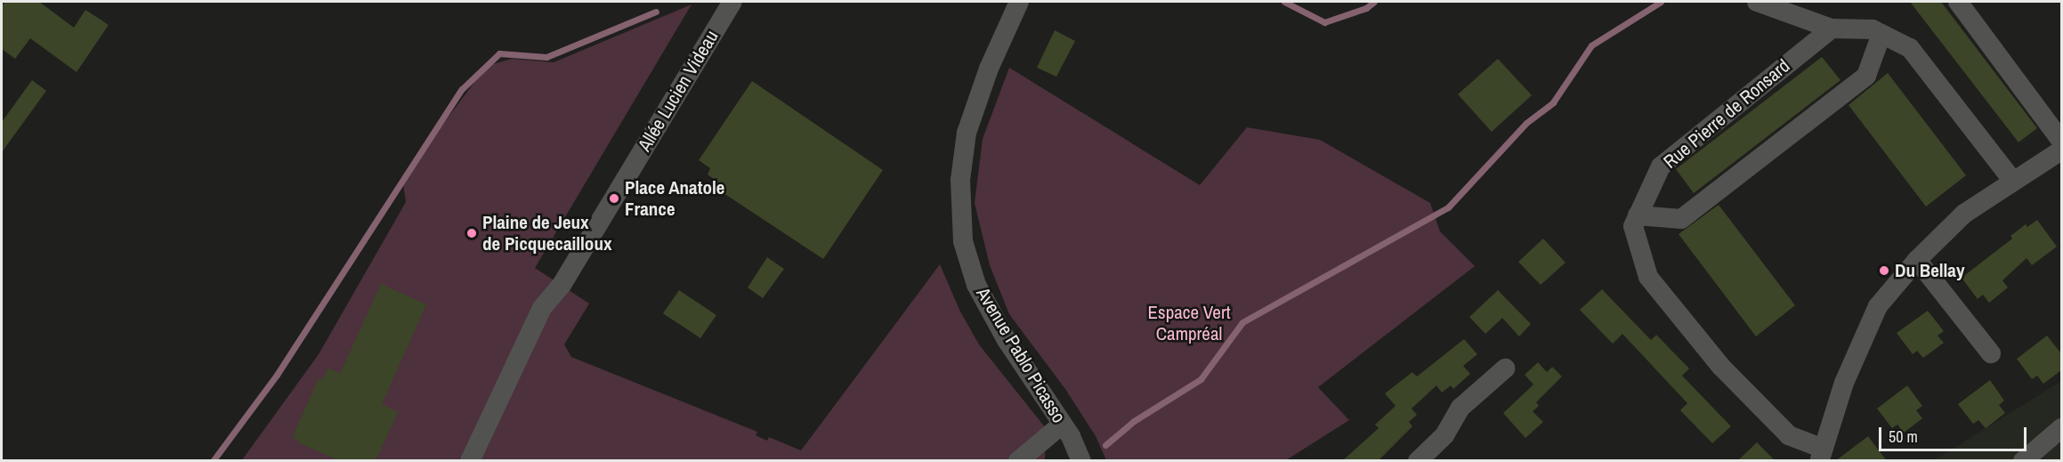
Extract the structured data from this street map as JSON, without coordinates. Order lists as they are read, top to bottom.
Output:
{
  "streets": {
    "street": ["Allée Lucien Videau", "Rue Pierre de Ronsard", "Avenue Pablo Picasso"]
  },
  "parks": ["Espace Vert Campréal"],
  "places": ["Place Anatole France", "Plaine de Jeux de Picquecailloux", "Du Bellay"],
  "scale_bar": "50 m"
}
